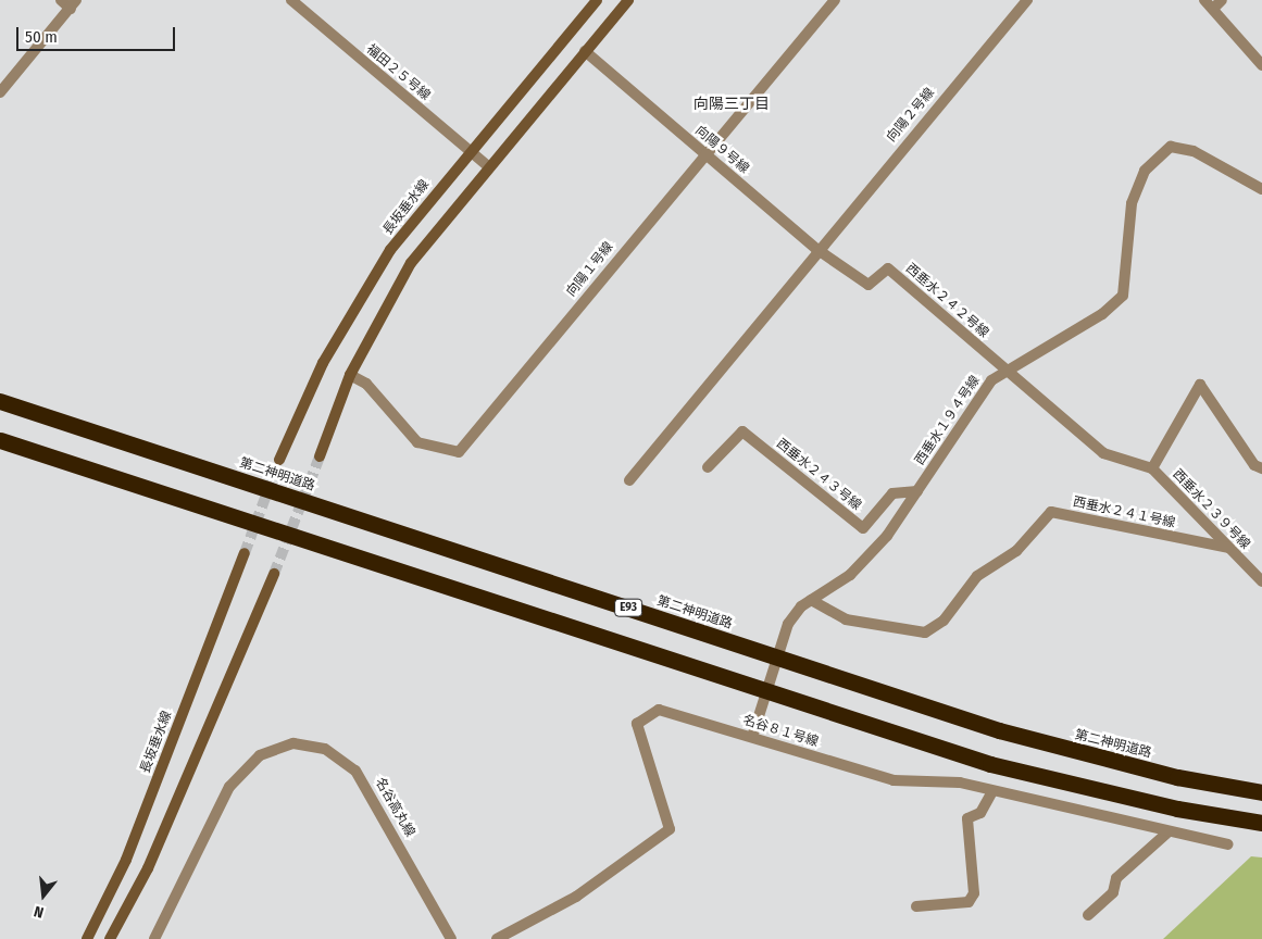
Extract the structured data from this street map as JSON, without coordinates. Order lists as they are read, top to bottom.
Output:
{
  "streets": {
    "highway": ["第二神明道路", "E93"],
    "main road": ["長坂垂水線"],
    "street": [
      "福田２５号線",
      "向陽２号線",
      "向陽９号線",
      "向陽１号線",
      "西垂水２４２号線",
      "西垂水１９４号線",
      "西垂水２４３号線",
      "西垂水２３９号線",
      "西垂水２４１号線",
      "名谷８１号線",
      "名谷高丸線"
    ]
  },
  "crossings": [
    ["福田２５号線", "長坂垂水線"],
    ["向陽２号線", "向陽９号線"],
    ["向陽２号線", "西垂水２４２号線"],
    ["向陽９号線", "向陽１号線"],
    ["向陽９号線", "西垂水２４２号線"],
    ["西垂水２４２号線", "西垂水１９４号線"],
    ["西垂水２４２号線", "西垂水２３９号線"],
    ["西垂水１９４号線", "西垂水２４３号線"],
    ["西垂水１９４号線", "西垂水２３９号線"],
    ["西垂水１９４号線", "西垂水２４１号線"],
    ["西垂水１９４号線", "名谷８１号線"],
    ["西垂水２３９号線", "西垂水２４１号線"]
  ],
  "districts": ["向陽三丁目"],
  "scale_bar": "50 m",
  "north": "bottom"
}
